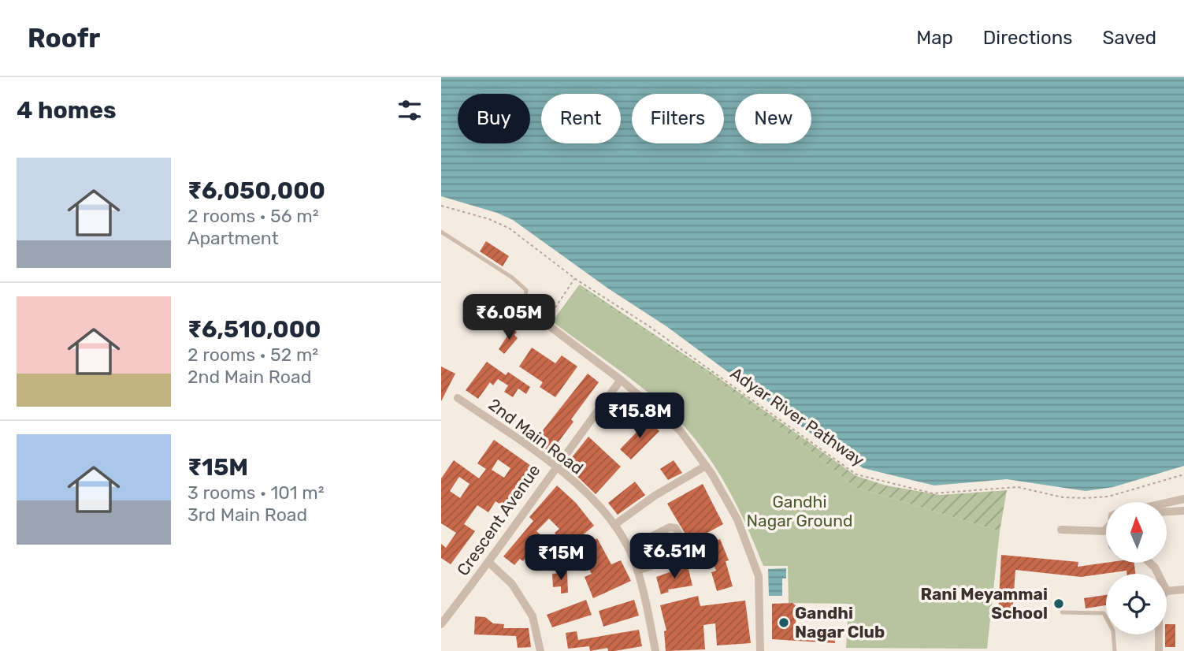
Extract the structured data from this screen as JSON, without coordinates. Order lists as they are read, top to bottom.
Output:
{
  "streets": {
    "street": ["2nd Main Road", "Crescent Avenue"],
    "path": ["Adyar River Pathway"]
  },
  "crossings": [
    ["2nd Main Road", "Crescent Avenue"]
  ],
  "parks": ["Gandhi Nagar Ground"],
  "places": ["Rani Meyammai School", "Gandhi Nagar Club"],
  "north": "top",
  "page": {
    "header": "Roofr",
    "nav": ["Map", "Directions", "Saved"],
    "heading": "4 homes",
    "chip": [
      "Buy",
      "Rent",
      "Filters",
      "New"
    ],
    "list": [
      {
        "name": "₹6,050,000",
        "note": "2 rooms · 56 m² · Apartment"
      },
      {
        "name": "₹6,510,000",
        "note": "2 rooms · 52 m² · 2nd Main Road"
      },
      {
        "name": "₹15M",
        "note": "3 rooms · 101 m² · 3rd Main Road"
      }
    ],
    "price": [
      "₹6.05M",
      "₹15.8M",
      "₹6.51M",
      "₹15M"
    ]
  }
}
